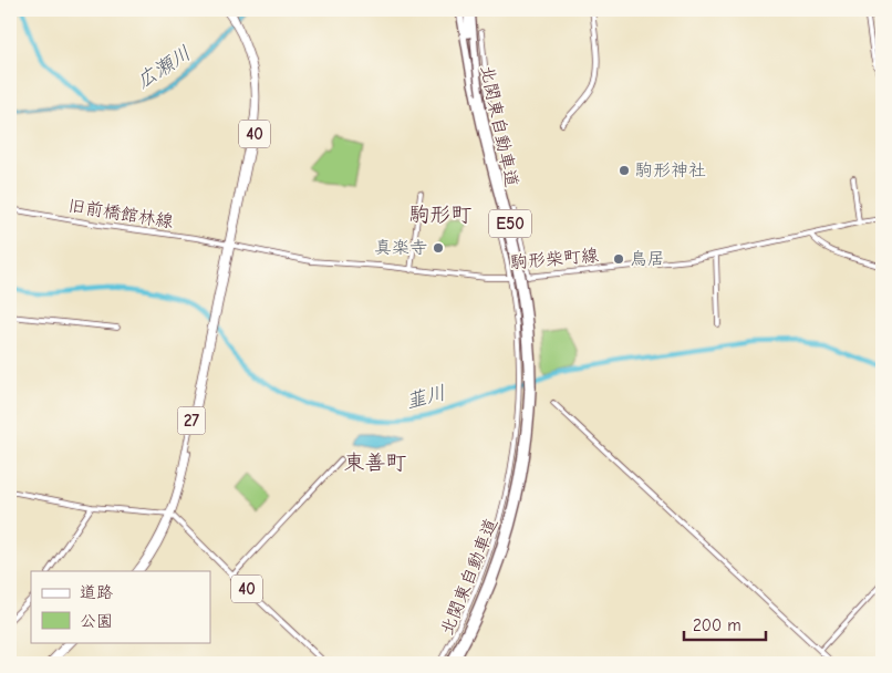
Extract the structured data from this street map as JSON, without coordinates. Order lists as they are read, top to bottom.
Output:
{
  "streets": {
    "highway": ["北関東自動車道", "E50"],
    "main road": ["40", "27"],
    "street": ["旧前橋館林線", "駒形柴町線"]
  },
  "crossings": [
    ["40", "旧前橋館林線"],
    ["40", "駒形柴町線"],
    ["40", "27"],
    ["旧前橋館林線", "駒形柴町線"],
    ["旧前橋館林線", "27"],
    ["駒形柴町線", "27"]
  ],
  "districts": ["駒形町", "東善町"],
  "water": ["広瀬川", "韮川"],
  "places": ["駒形神社", "真楽寺", "鳥居"],
  "legend": ["道路", "公園"],
  "scale_bar": "200 m"
}
